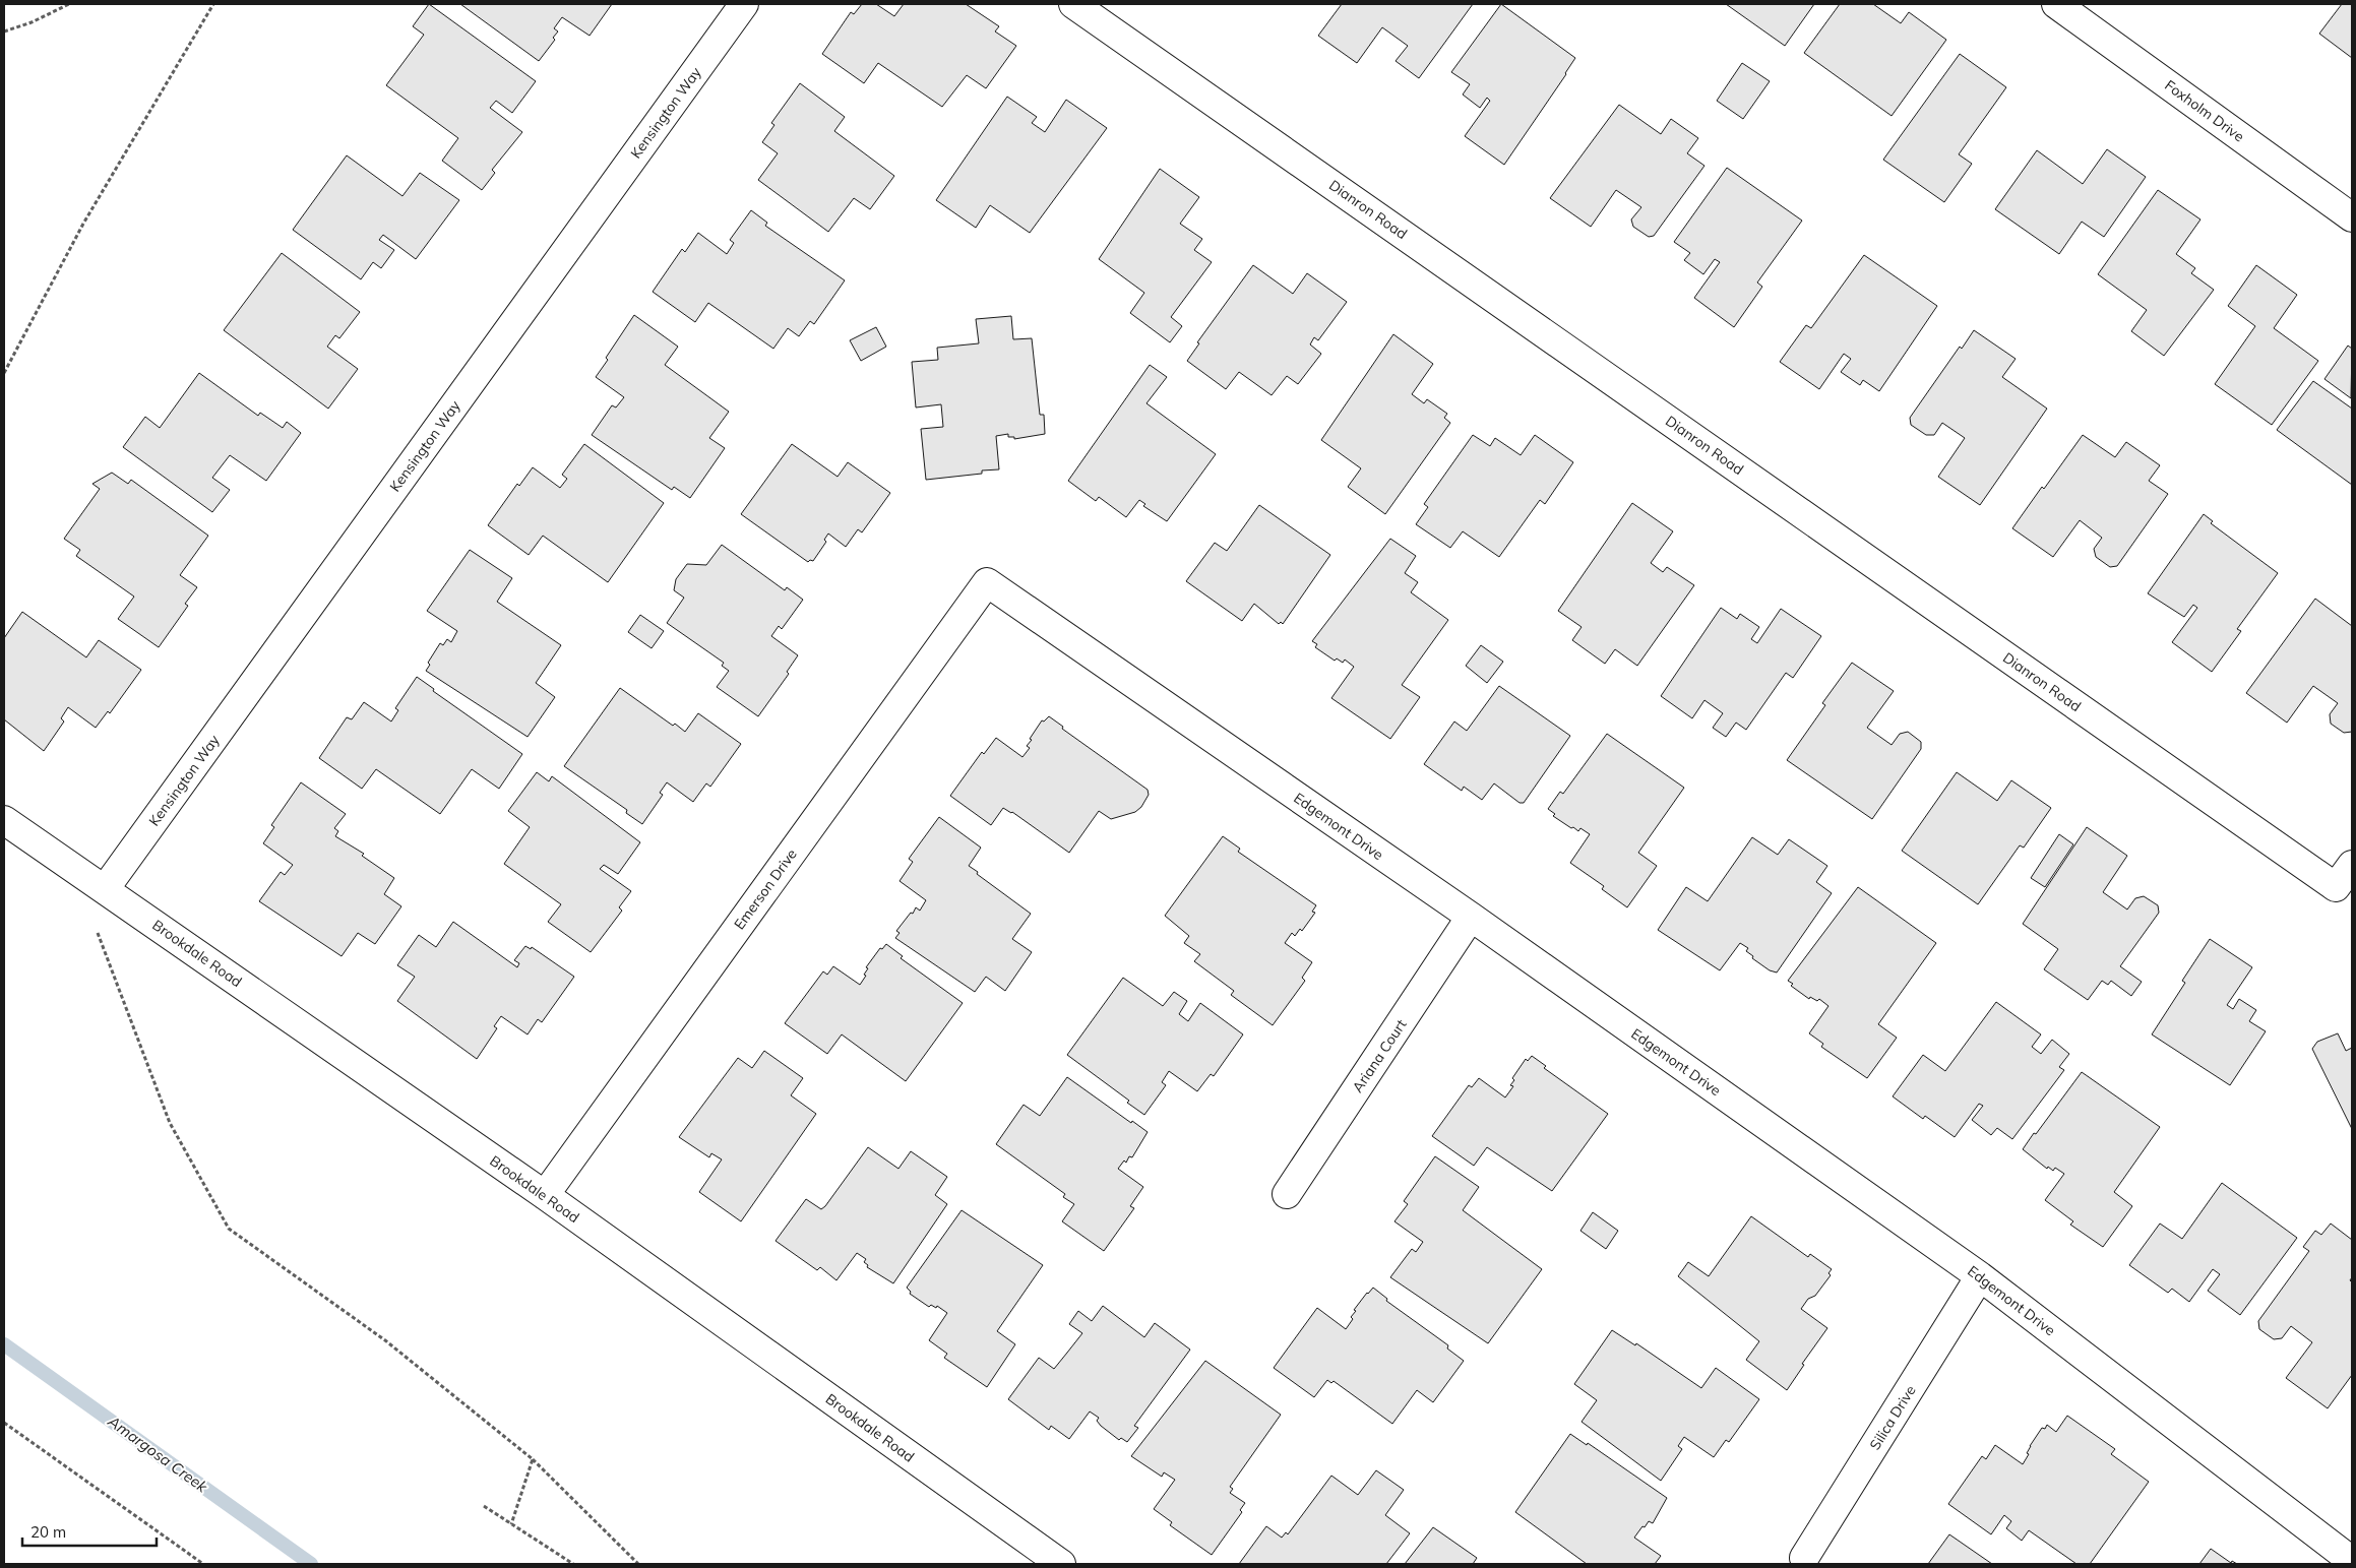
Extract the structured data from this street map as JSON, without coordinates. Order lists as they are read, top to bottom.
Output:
{
  "streets": {
    "street": [
      "Foxholm Drive",
      "Kensington Way",
      "Dianron Road",
      "Edgemont Drive",
      "Emerson Drive",
      "Brookdale Road",
      "Ariana Court",
      "Silica Drive"
    ]
  },
  "crossings": [
    ["Kensington Way", "Brookdale Road"],
    ["Edgemont Drive", "Emerson Drive"],
    ["Edgemont Drive", "Ariana Court"],
    ["Edgemont Drive", "Silica Drive"],
    ["Emerson Drive", "Brookdale Road"]
  ],
  "water": ["Amargosa Creek"],
  "scale_bar": "20 m"
}
